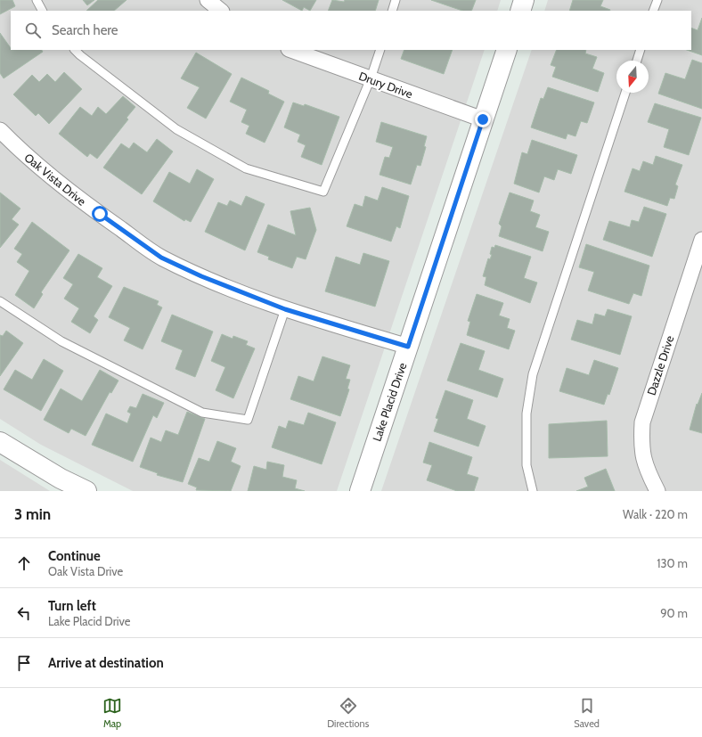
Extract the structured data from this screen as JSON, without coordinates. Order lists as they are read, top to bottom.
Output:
{
  "streets": {
    "street": [
      "Drury Drive",
      "Oak Vista Drive",
      "Dazzle Drive",
      "Lake Placid Drive"
    ]
  },
  "crossings": [
    ["Drury Drive", "Lake Placid Drive"],
    ["Oak Vista Drive", "Lake Placid Drive"]
  ],
  "north": "bottom",
  "page": {
    "search": "Search here",
    "heading": ["3 min", "Walk · 220 m"],
    "list": [
      ["Continue", "Oak Vista Drive", "130 m"],
      ["Turn left", "Lake Placid Drive", "90 m"],
      "Arrive at destination"
    ],
    "nav": ["Map", "Directions", "Saved"]
  }
}
